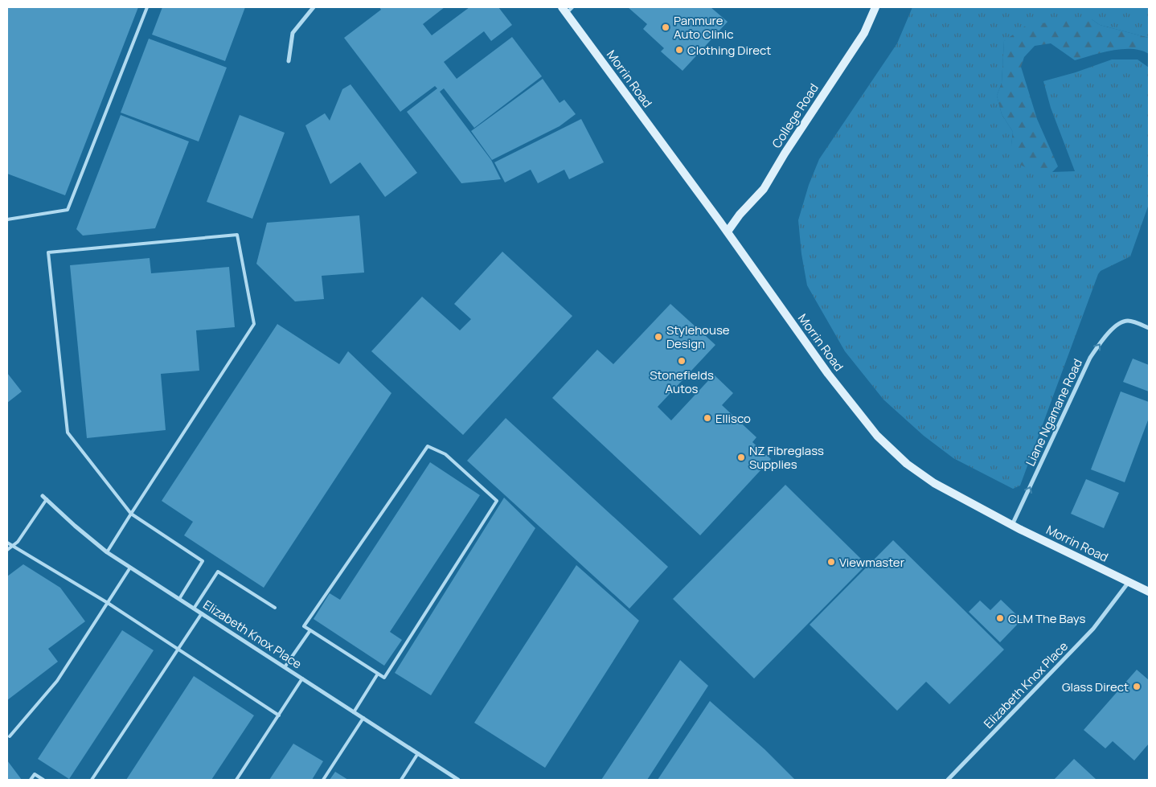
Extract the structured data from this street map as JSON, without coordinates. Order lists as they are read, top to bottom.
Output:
{
  "streets": {
    "street": [
      "Morrin Road",
      "College Road",
      "Liane Ngamane Road",
      "Elizabeth Knox Place"
    ]
  },
  "crossings": [
    ["Morrin Road", "College Road"],
    ["Morrin Road", "Liane Ngamane Road"],
    ["Morrin Road", "Elizabeth Knox Place"]
  ],
  "one_way": ["Liane Ngamane Road"],
  "places": [
    "Panmure Auto Clinic",
    "Clothing Direct",
    "Stylehouse Design",
    "Stonefields Autos",
    "Ellisco",
    "NZ Fibreglass Supplies",
    "Viewmaster",
    "CLM The Bays",
    "Glass Direct"
  ]
}
